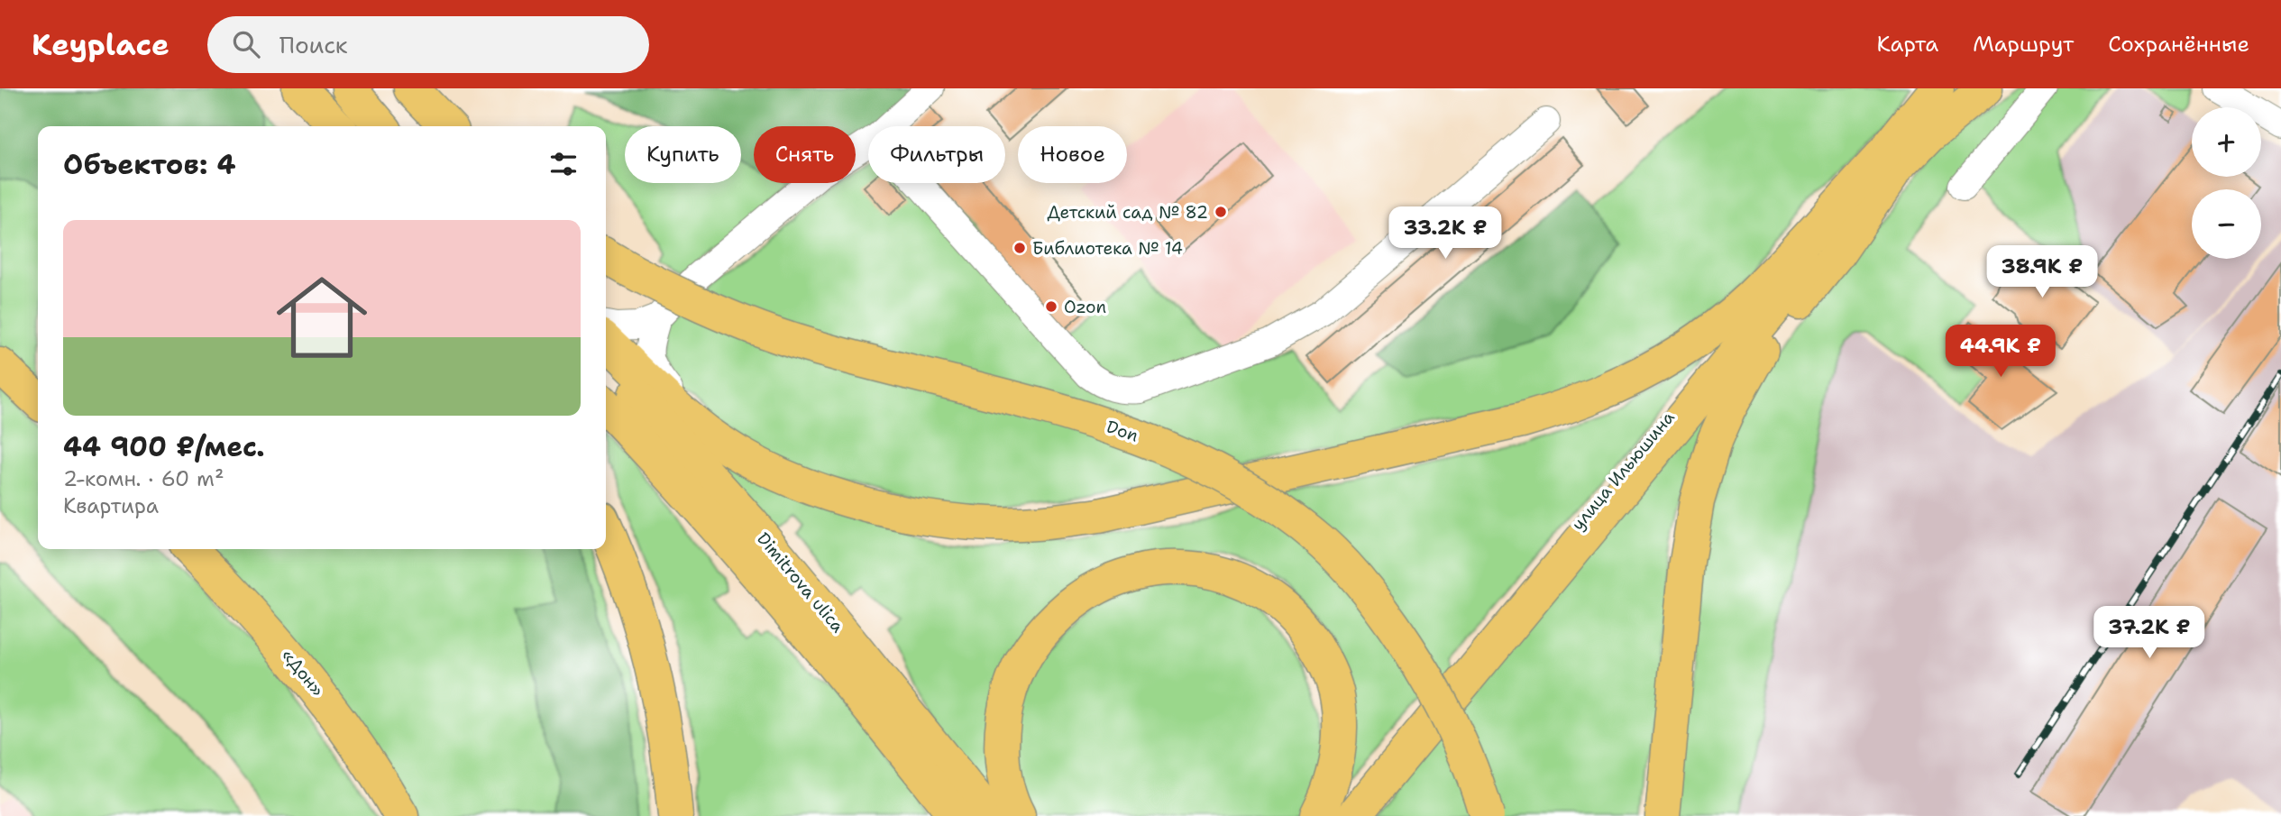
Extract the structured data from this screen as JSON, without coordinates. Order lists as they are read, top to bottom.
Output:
{
  "streets": {
    "highway": [
      "Don",
      "улица Ильюшина",
      "Dimitrova ulica",
      "«Дон»"
    ]
  },
  "places": ["Детский сад № 82", "Библиотека № 14", "Ozon"],
  "page": {
    "header": "Keyplace",
    "search": "Поиск",
    "nav": ["Карта", "Маршрут", "Сохранённые"],
    "map_buttons": ["+", "−"],
    "chip": [
      "Купить",
      "Снять",
      "Фильтры",
      "Новое"
    ],
    "heading": "Объектов: 4",
    "list": [
      {
        "name": "44 900 ₽/мес.",
        "note": "2-комн. · 60 m² · Квартира"
      }
    ],
    "price": [
      "33.2K ₽",
      "38.9K ₽",
      "44.9K ₽",
      "37.2K ₽"
    ]
  }
}
